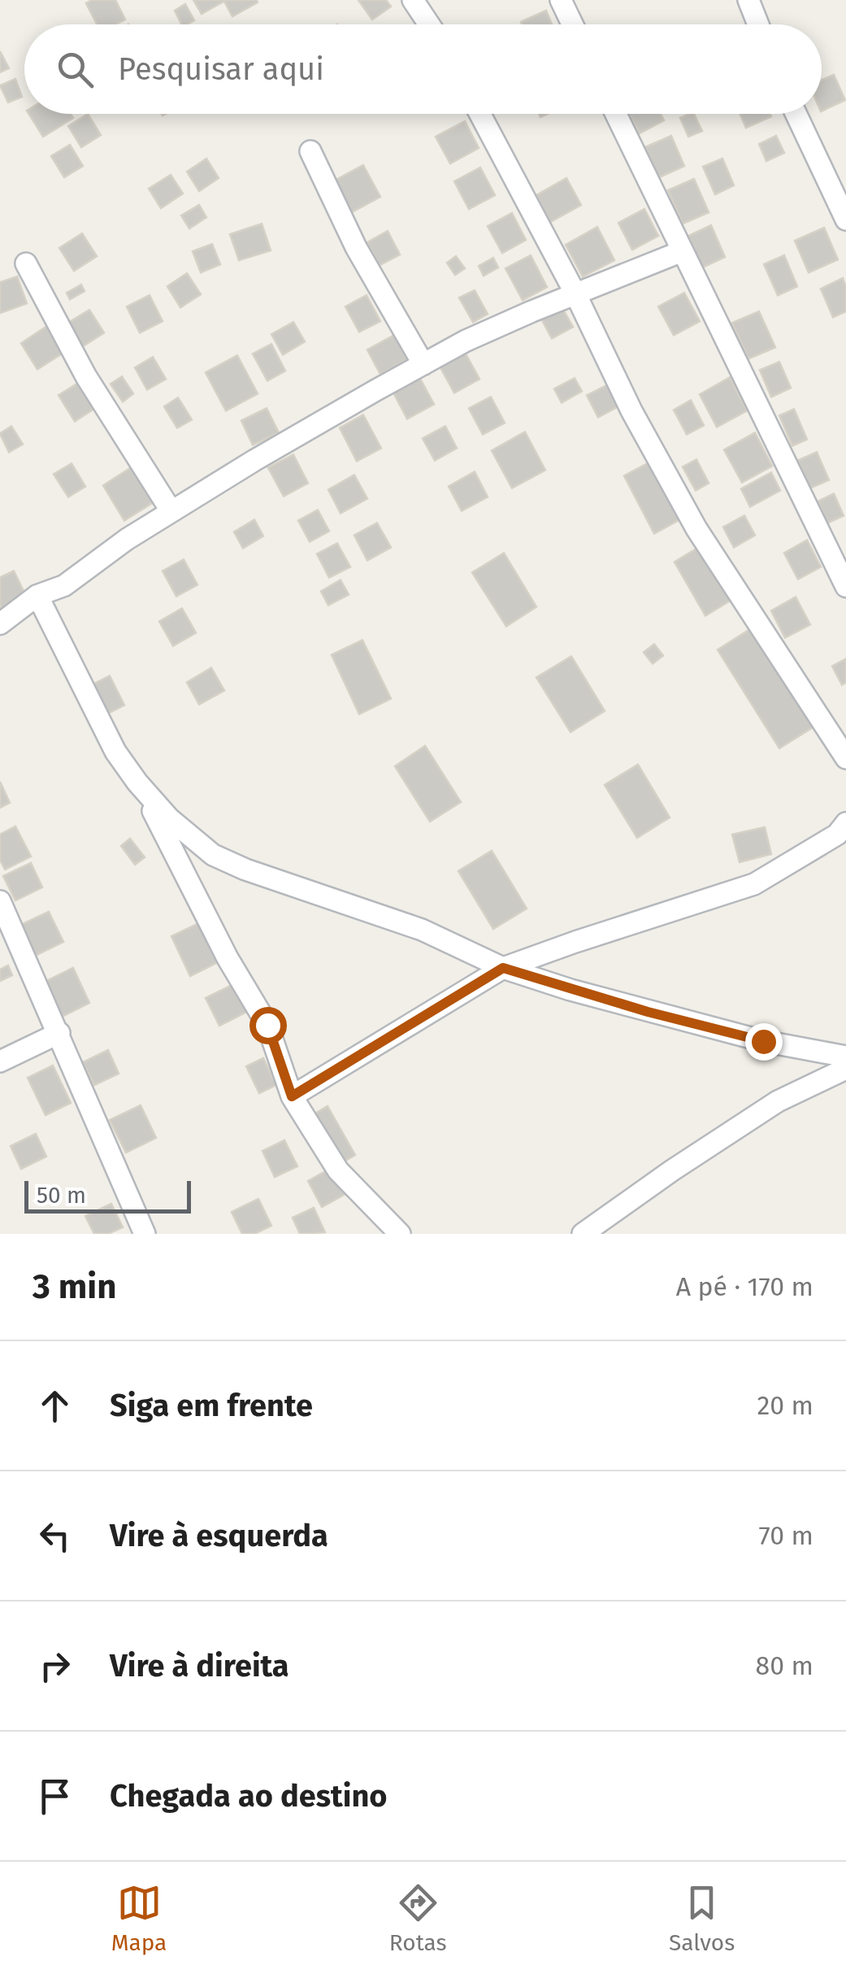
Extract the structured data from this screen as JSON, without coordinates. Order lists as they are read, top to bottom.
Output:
{
  "scale_bar": "50 m",
  "page": {
    "search": "Pesquisar aqui",
    "scale": "50 m",
    "heading": ["3 min", "A pé · 170 m"],
    "list": [
      ["Siga em frente", "20 m"],
      ["Vire à esquerda", "70 m"],
      ["Vire à direita", "80 m"],
      "Chegada ao destino"
    ],
    "nav": ["Mapa", "Rotas", "Salvos"]
  }
}
